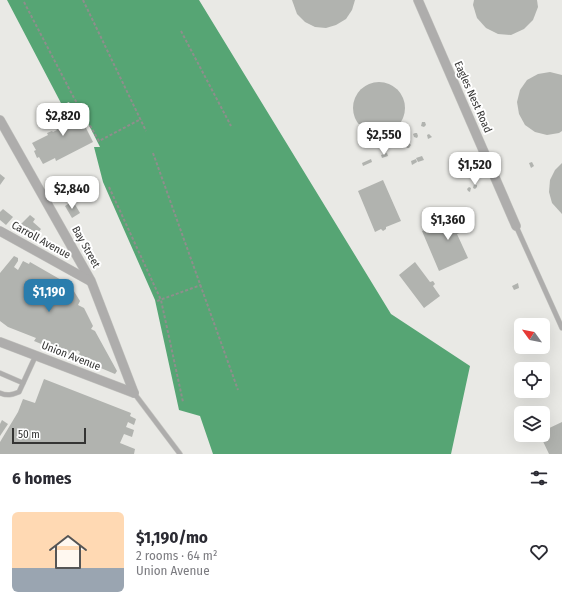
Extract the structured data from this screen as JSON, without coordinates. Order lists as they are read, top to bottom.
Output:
{
  "streets": {
    "street": [
      "Eagles Nest Road",
      "Carroll Avenue",
      "Bay Street",
      "Union Avenue"
    ]
  },
  "crossings": [
    ["Carroll Avenue", "Bay Street"],
    ["Bay Street", "Union Avenue"]
  ],
  "scale_bar": "50 m",
  "north": "top left",
  "page": {
    "price": [
      "$2,820",
      "$2,550",
      "$1,520",
      "$2,840",
      "$1,360",
      "$1,190"
    ],
    "scale": "50 m",
    "heading": "6 homes",
    "list": [
      {
        "name": "$1,190/mo",
        "note": "2 rooms · 64 m² · Union Avenue"
      }
    ]
  }
}
